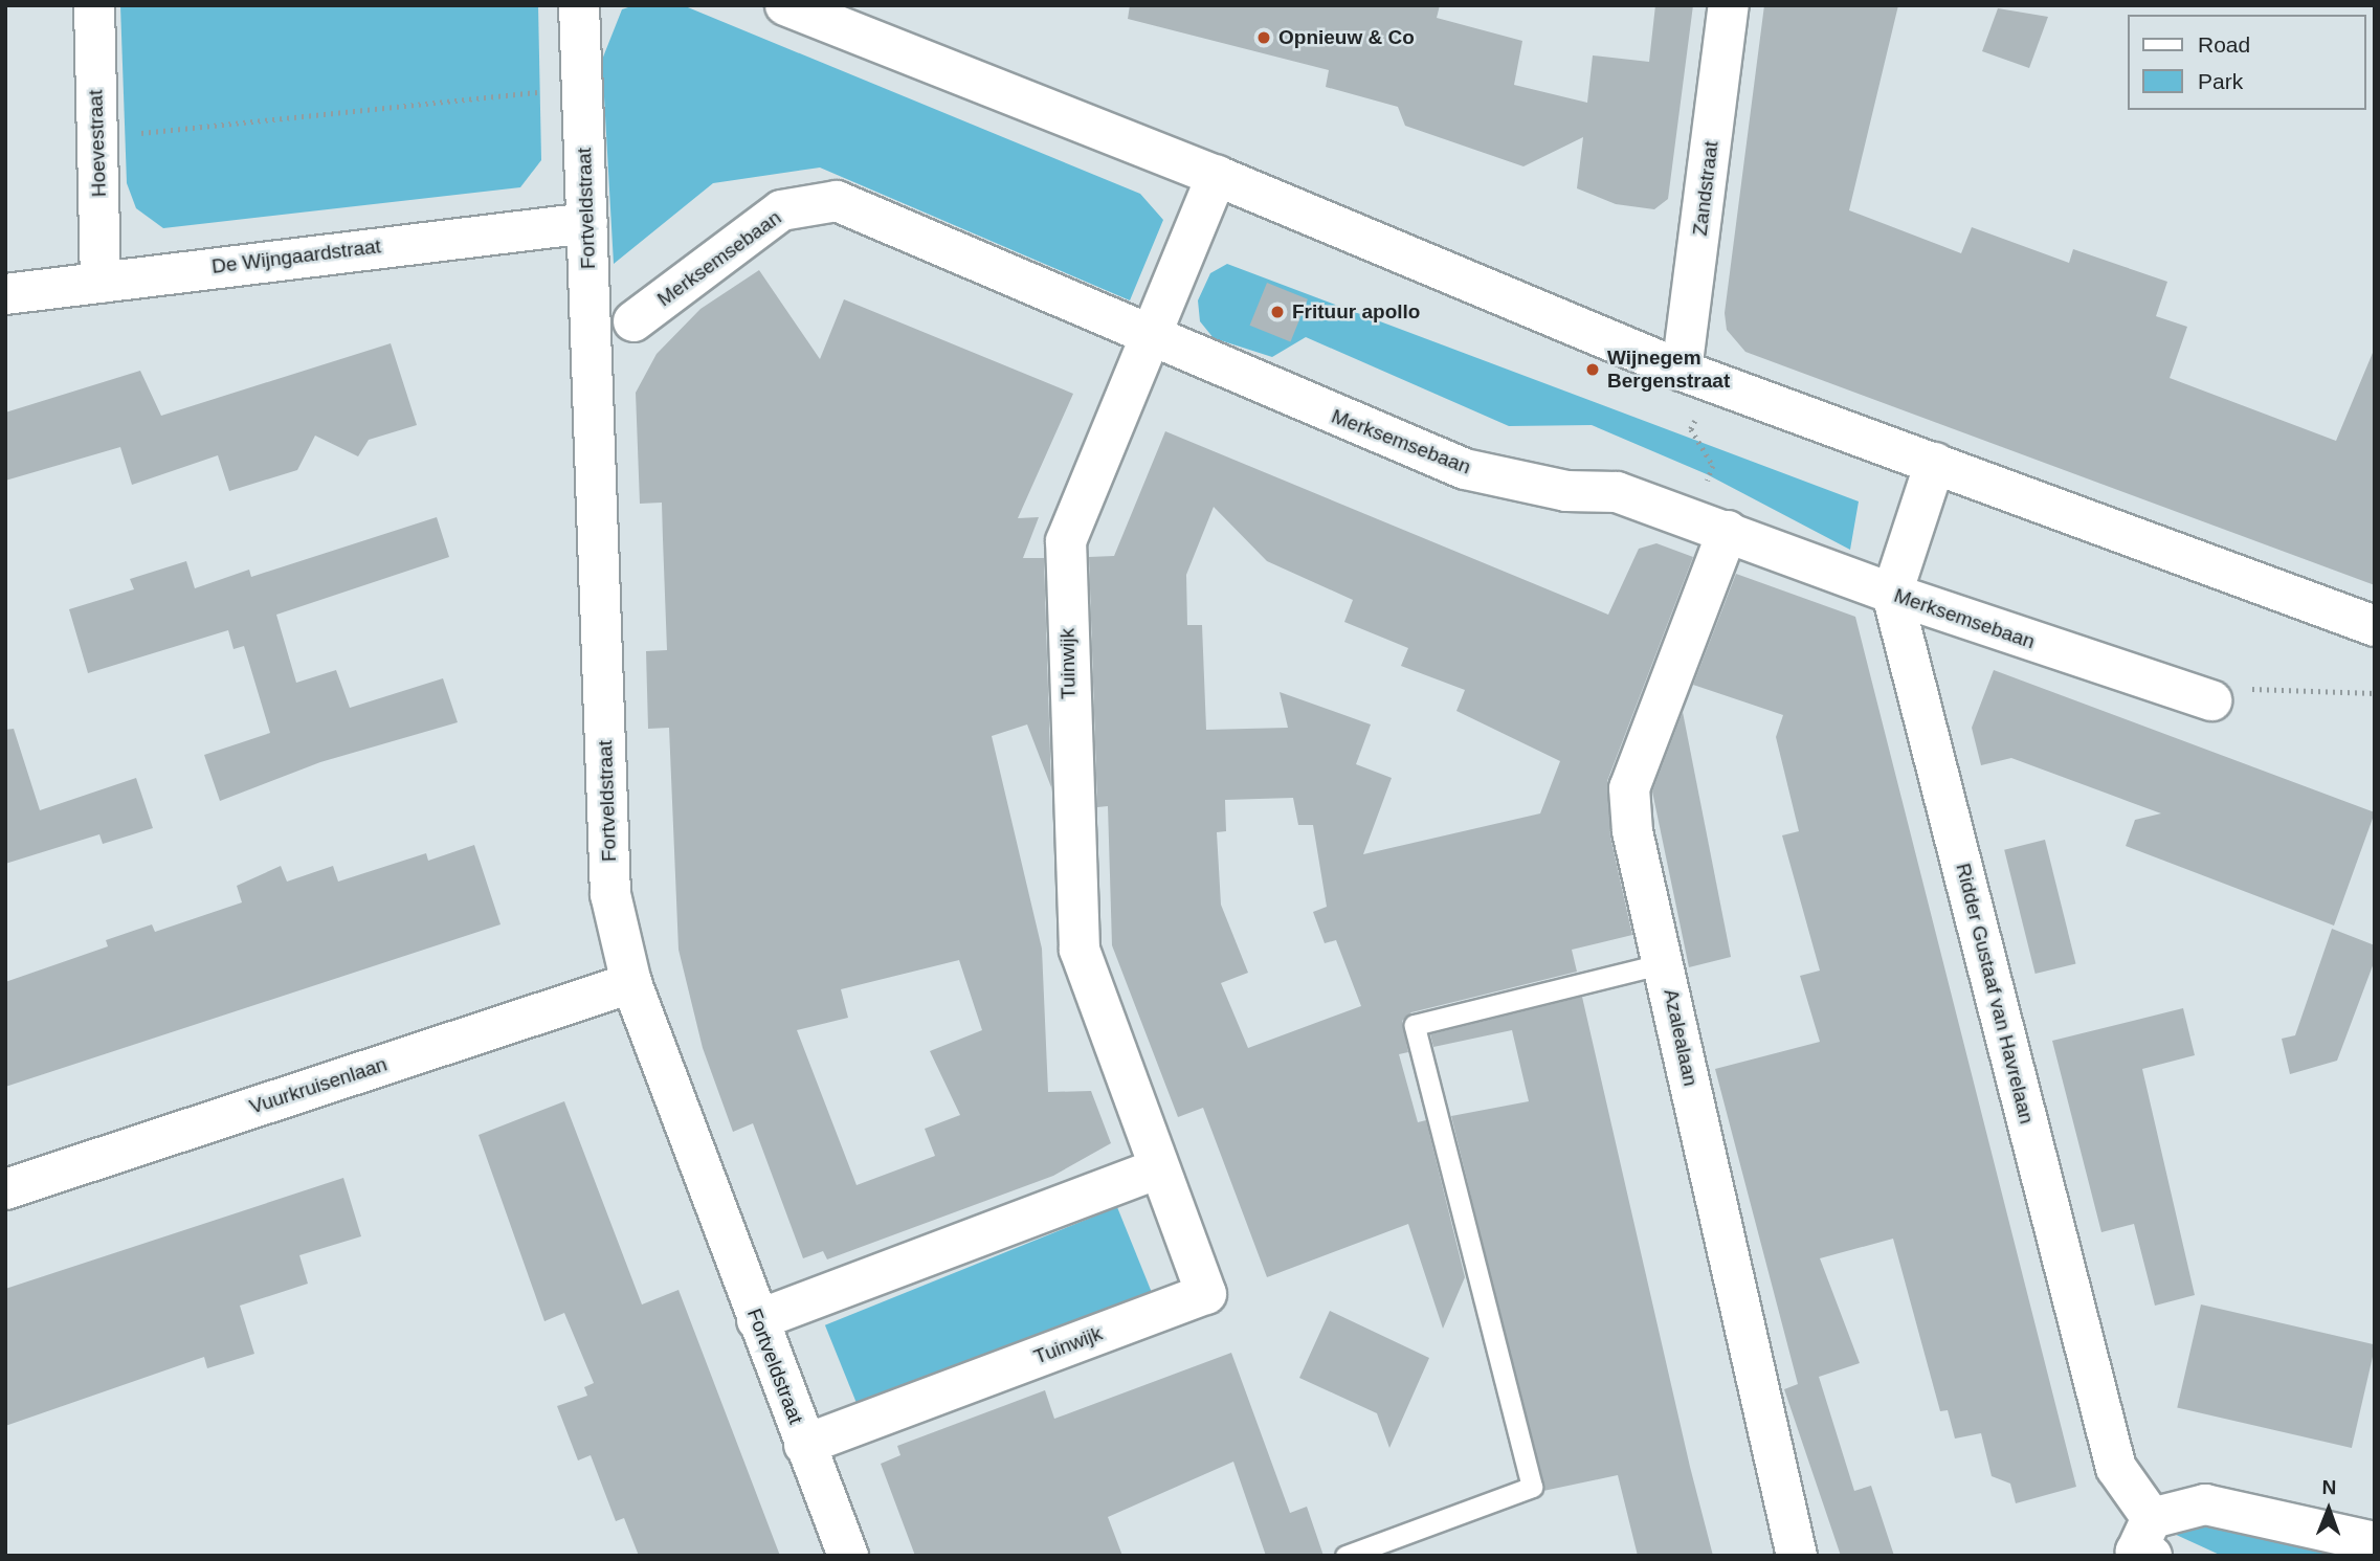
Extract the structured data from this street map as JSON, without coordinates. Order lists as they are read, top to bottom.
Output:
{
  "streets": {
    "street": [
      "Hoevestraat",
      "Zandstraat",
      "Fortveldstraat",
      "De Wijngaardstraat",
      "Merksemsebaan",
      "Tuinwijk",
      "Ridder Gustaaf van Havrelaan",
      "Azalealaan",
      "Vuurkruisenlaan"
    ]
  },
  "crossings": [
    ["Hoevestraat", "De Wijngaardstraat"],
    ["Fortveldstraat", "De Wijngaardstraat"],
    ["Fortveldstraat", "Tuinwijk"],
    ["Fortveldstraat", "Vuurkruisenlaan"],
    ["Merksemsebaan", "Tuinwijk"],
    ["Merksemsebaan", "Ridder Gustaaf van Havrelaan"],
    ["Merksemsebaan", "Azalealaan"]
  ],
  "places": ["Opnieuw & Co", "Frituur apollo", "Wijnegem Bergenstraat"],
  "legend": ["Road", "Park"],
  "north": "top"
}
